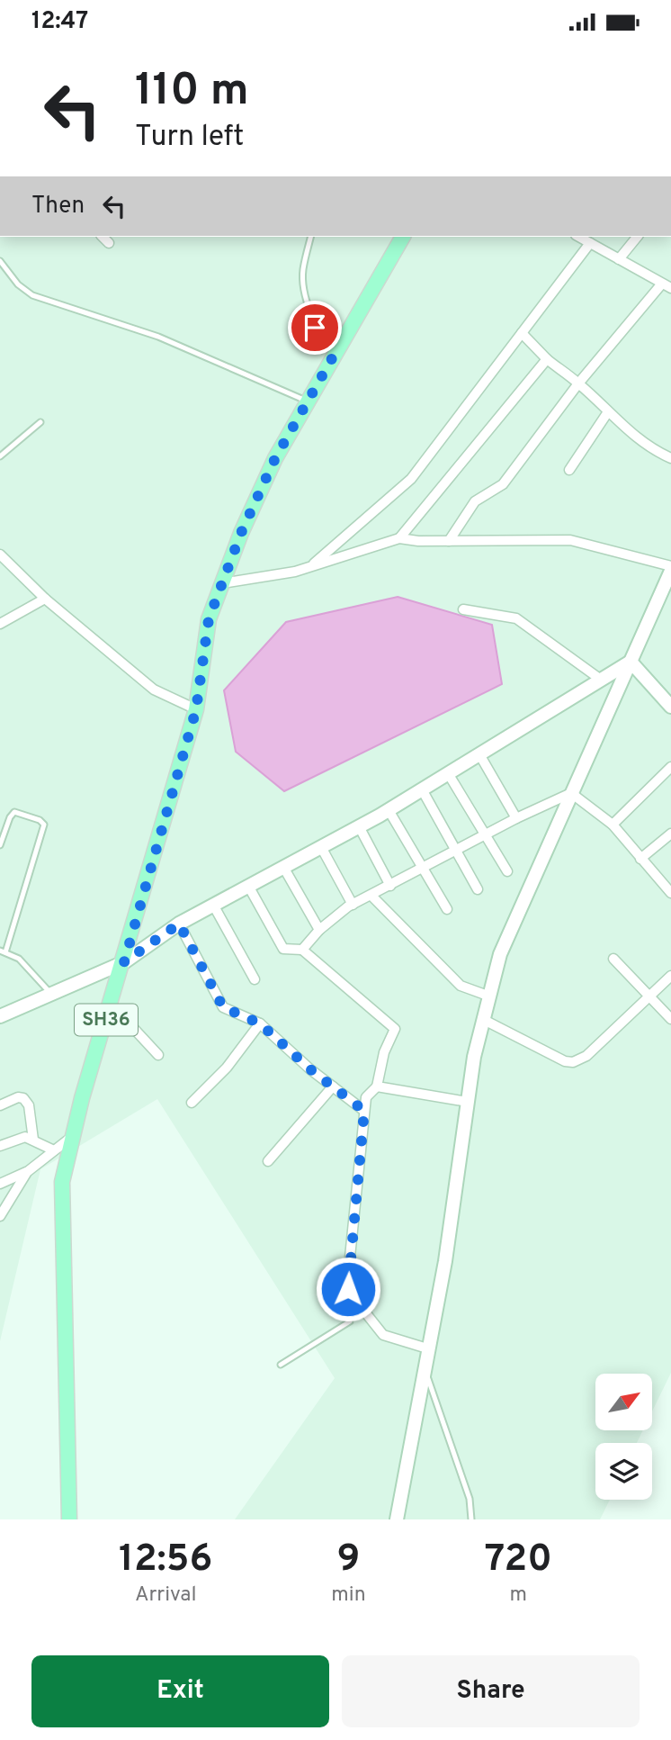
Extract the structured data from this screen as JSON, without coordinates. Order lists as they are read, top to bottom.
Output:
{
  "streets": {
    "main road": ["SH36"]
  },
  "north": "top right",
  "page": {
    "status": "12:47",
    "turn": ["110 m", "Turn left"],
    "then": "Then",
    "eta": [
      "12:56",
      "Arrival",
      "9",
      "min",
      "720",
      "m"
    ],
    "buttons": ["Exit", "Share"]
  }
}
